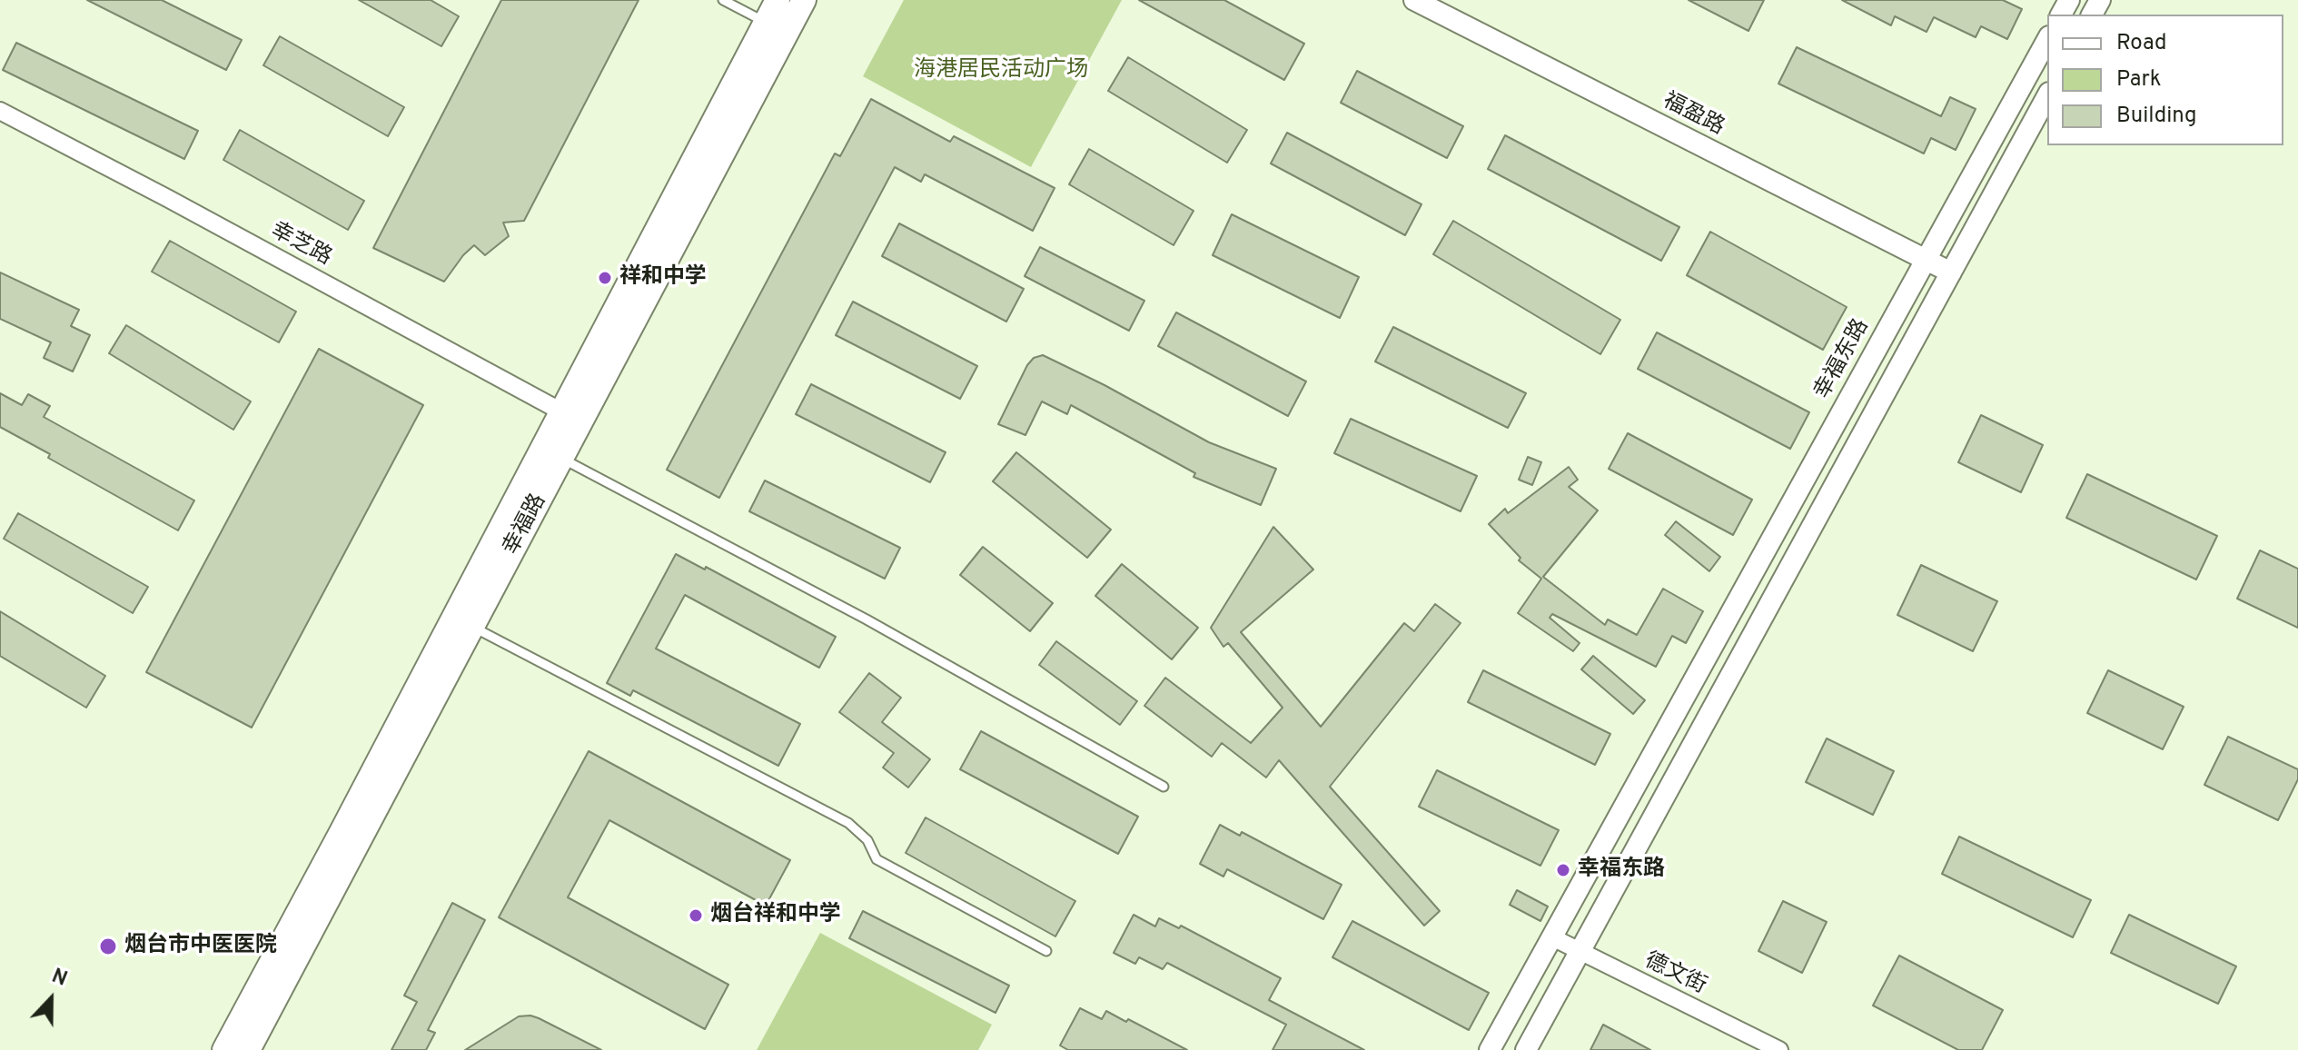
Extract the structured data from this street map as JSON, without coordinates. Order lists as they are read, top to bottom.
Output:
{
  "streets": {
    "main road": ["幸福路"],
    "street": [
      "福盈路",
      "幸芝路",
      "幸福东路",
      "德文街"
    ]
  },
  "crossings": [
    ["福盈路", "幸福东路"],
    ["幸芝路", "幸福路"],
    ["幸福东路", "德文街"]
  ],
  "parks": ["海港居民活动广场"],
  "places": [
    "祥和中学",
    "幸福东路",
    "烟台祥和中学",
    "烟台市中医医院"
  ],
  "legend": ["Road", "Park", "Building"],
  "north": "top"
}
